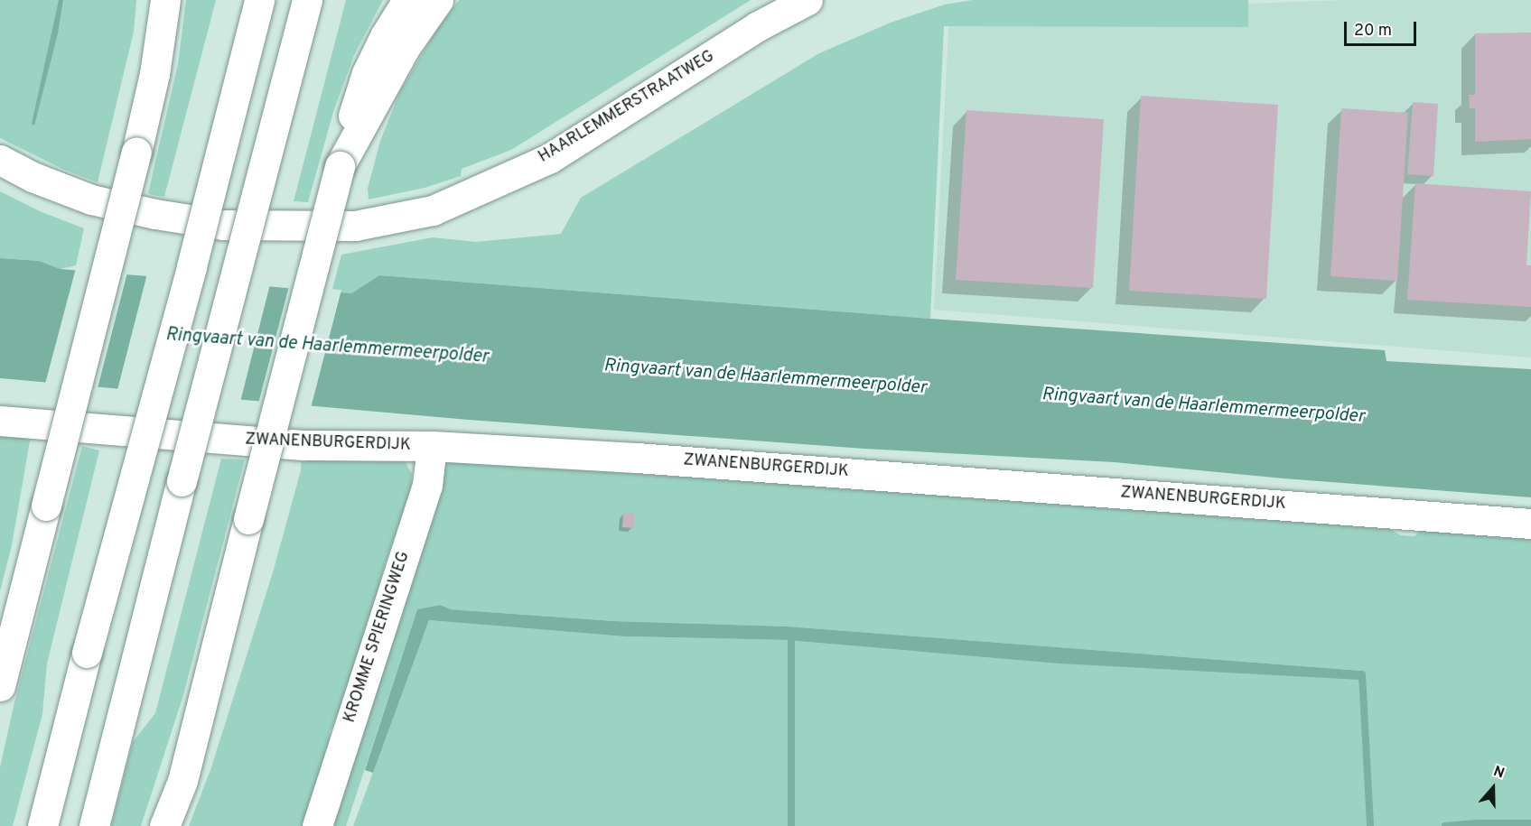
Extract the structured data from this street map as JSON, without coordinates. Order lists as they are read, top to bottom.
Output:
{
  "streets": {
    "main road": ["HAARLEMMERSTRAATWEG", "ZWANENBURGERDIJK", "KROMME SPIERINGWEG"]
  },
  "crossings": [
    ["ZWANENBURGERDIJK", "KROMME SPIERINGWEG"]
  ],
  "water": ["Ringvaart van de Haarlemmermeerpolder"],
  "scale_bar": "20 m",
  "north": "top"
}
